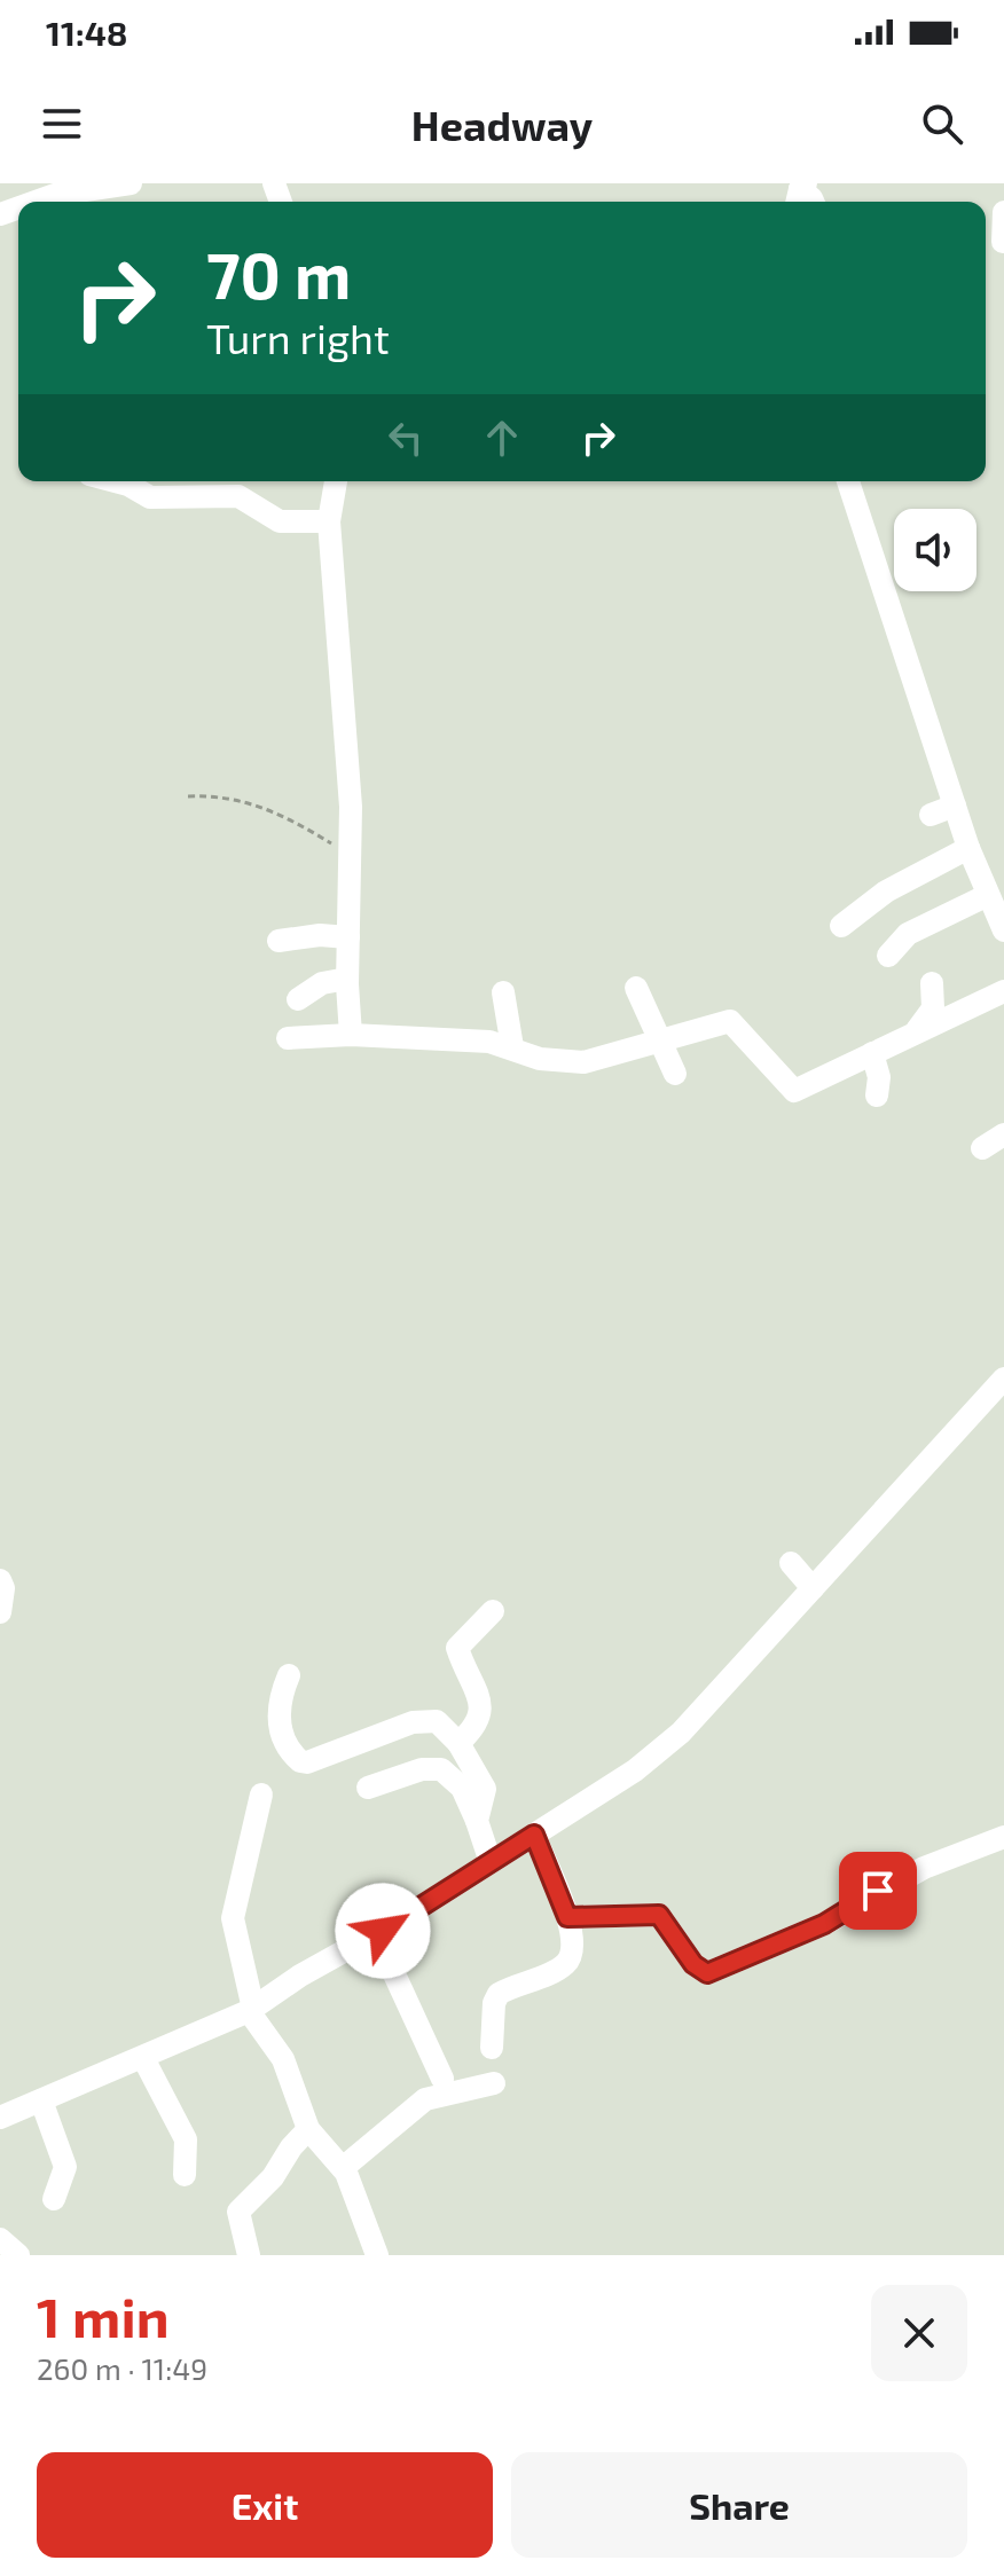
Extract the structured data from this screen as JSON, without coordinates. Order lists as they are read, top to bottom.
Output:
{
  "page": {
    "status": "11:48",
    "header": "Headway",
    "turn": ["70 m", "Turn right"],
    "heading": ["1 min", "260 m · 11:49"],
    "buttons": ["Exit", "Share"]
  }
}
